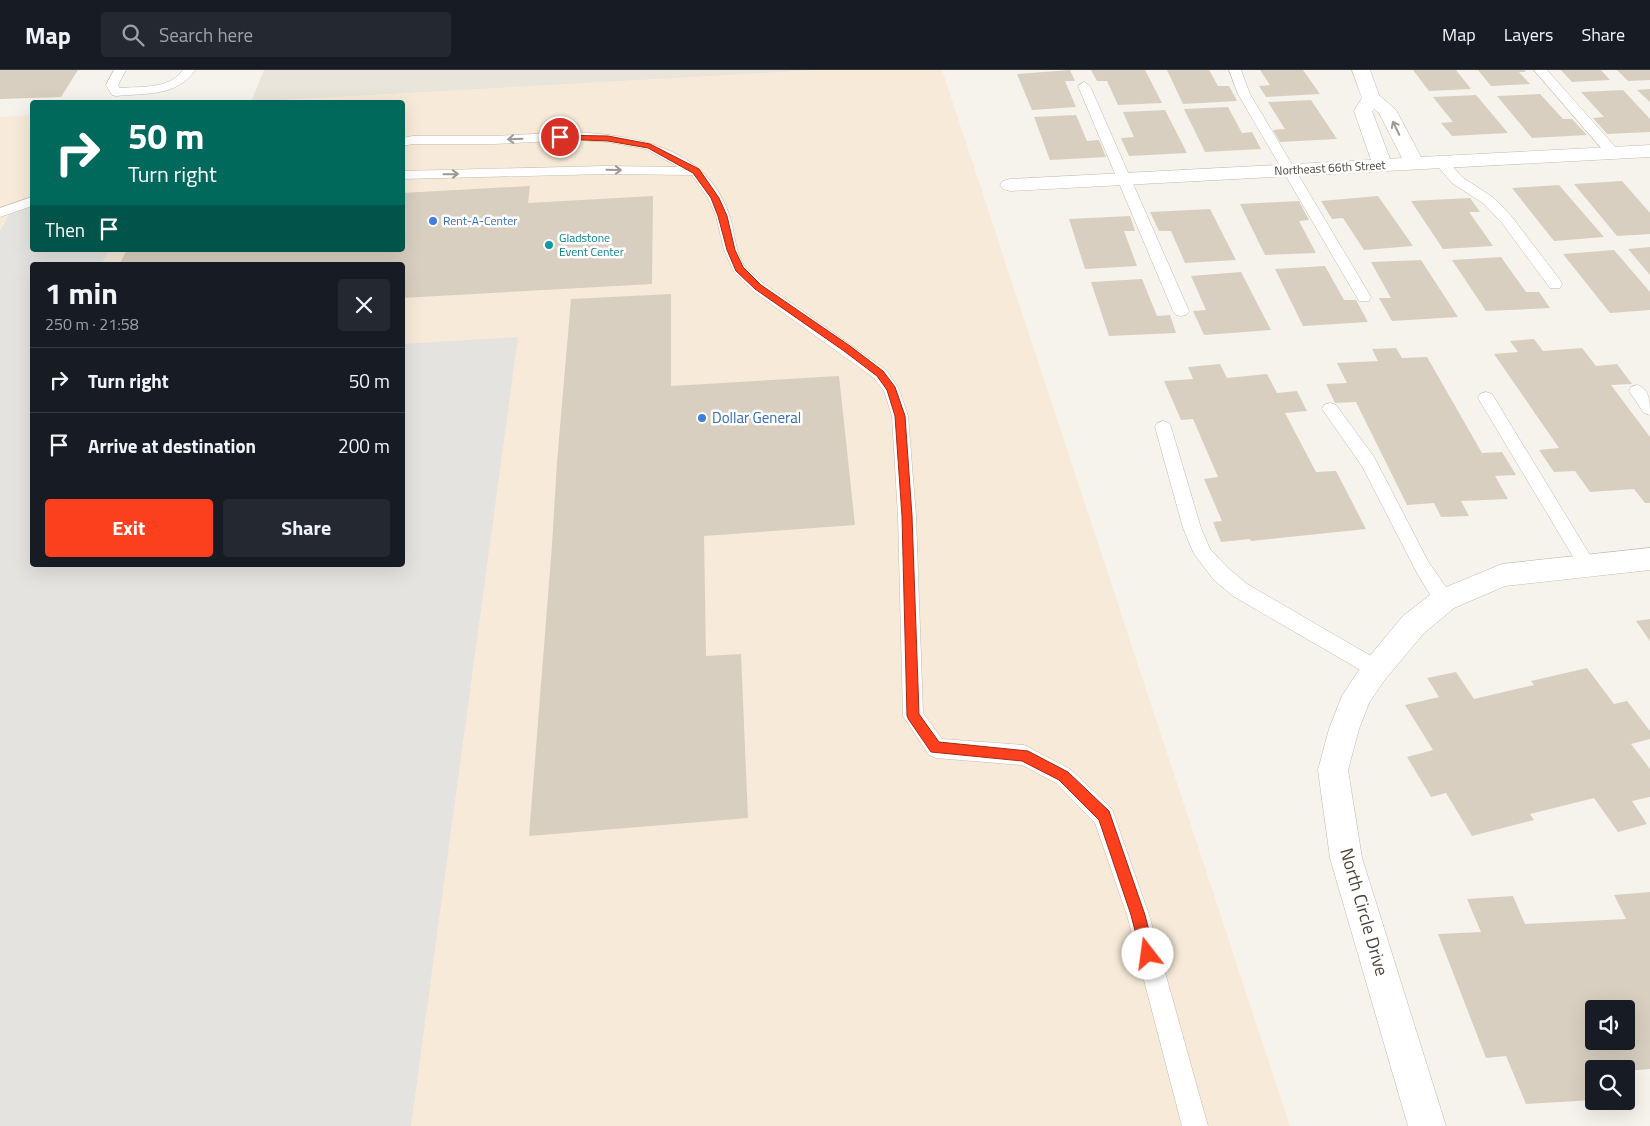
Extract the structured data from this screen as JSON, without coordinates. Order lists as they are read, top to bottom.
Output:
{
  "streets": {
    "street": ["Northeast 66th Street", "North Circle Drive"]
  },
  "places": ["Rent-A-Center", "Gladstone Event Center", "Dollar General"],
  "page": {
    "header": "Map",
    "search": "Search here",
    "nav": ["Map", "Layers", "Share"],
    "turn": ["50 m", "Turn right"],
    "then": "Then",
    "heading": ["1 min", "250 m · 21:58"],
    "list": [
      {
        "name": "Turn right",
        "value": "50 m"
      },
      {
        "name": "Arrive at destination",
        "value": "200 m"
      }
    ],
    "buttons": ["Exit", "Share"]
  }
}
